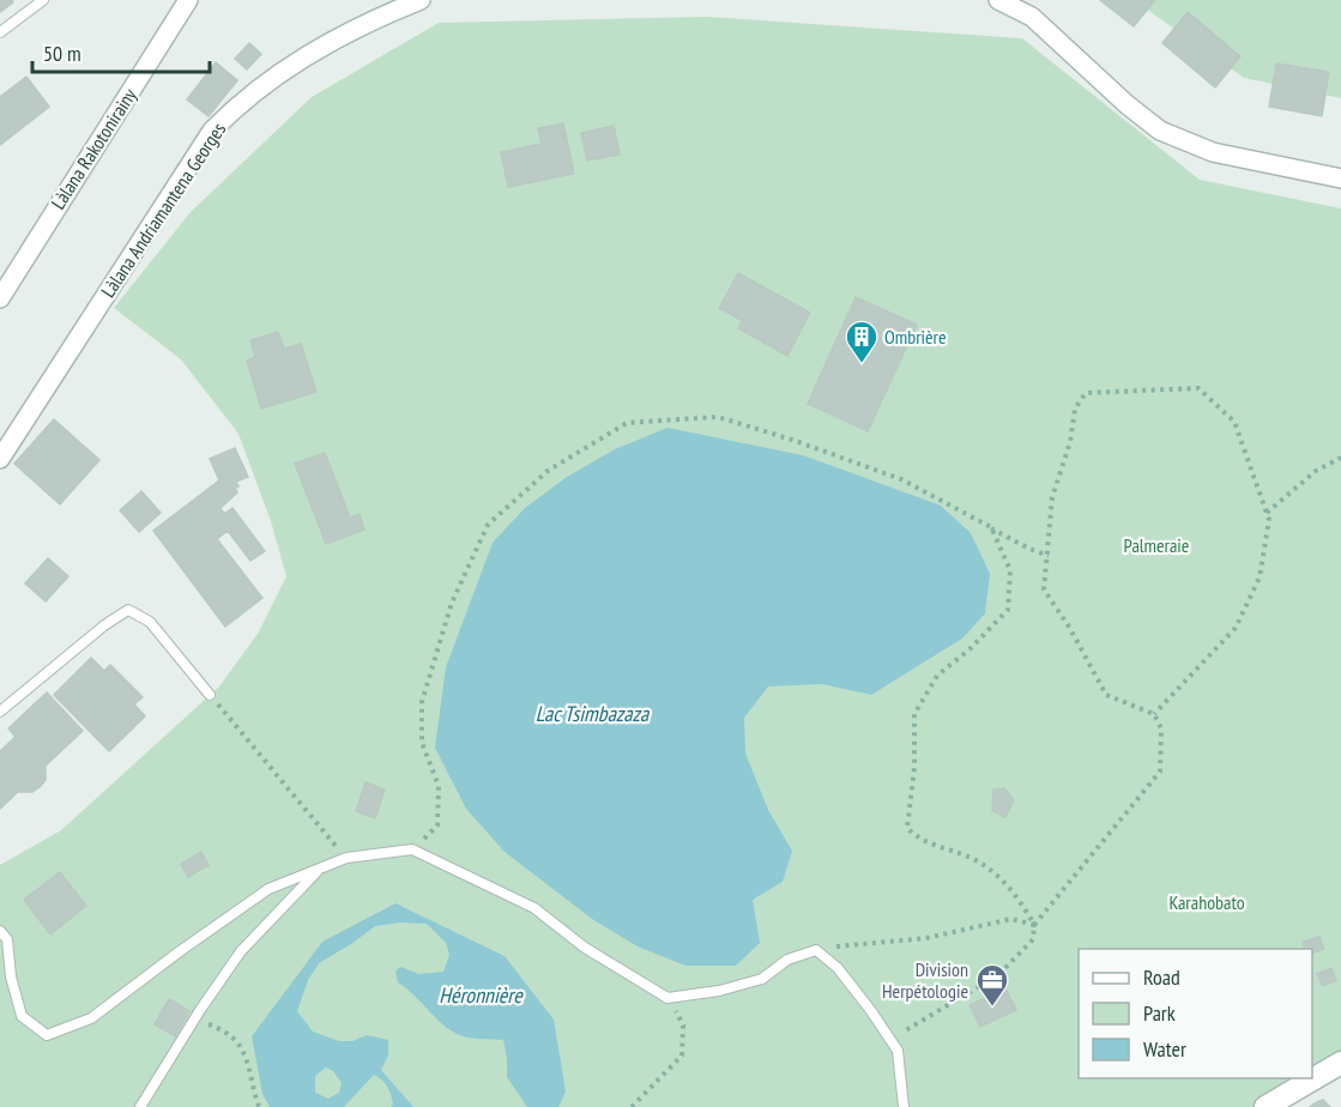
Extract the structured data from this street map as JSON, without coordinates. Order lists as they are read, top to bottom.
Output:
{
  "streets": {
    "street": ["Làlana Rakotonirainy", "Làlana Andriamantena Georges"]
  },
  "water": ["Lac Tsimbazaza", "Héronnière"],
  "parks": ["Palmeraie", "Karahobato"],
  "places": {
    "building": ["Ombrière"],
    "office": ["Division Herpétologie"]
  },
  "legend": ["Road", "Park", "Water"],
  "scale_bar": "50 m"
}
